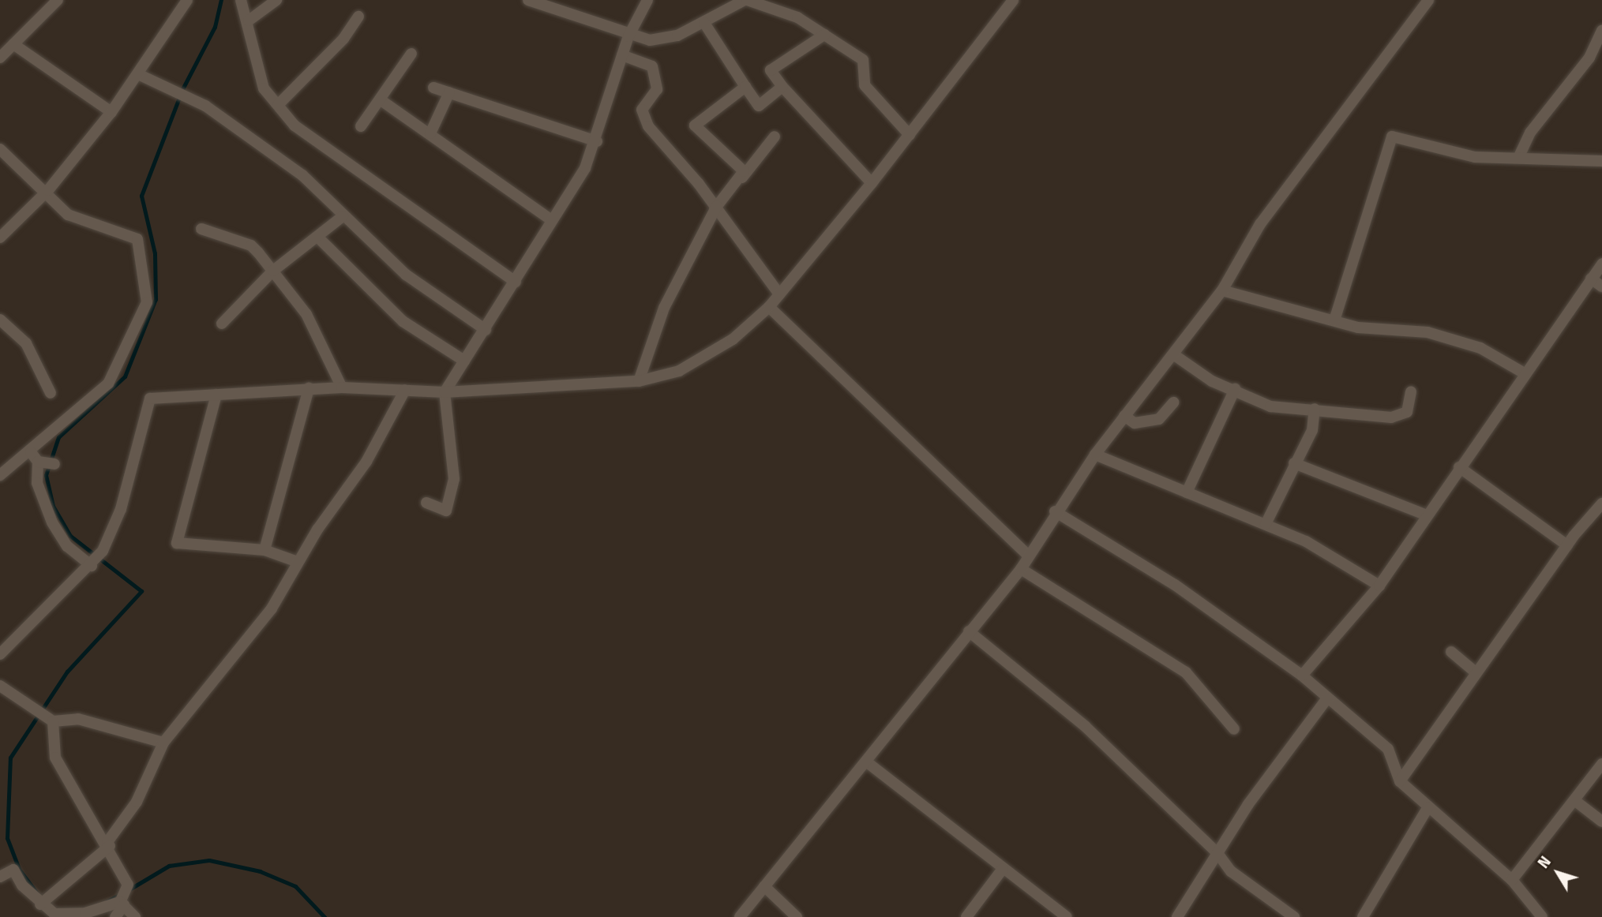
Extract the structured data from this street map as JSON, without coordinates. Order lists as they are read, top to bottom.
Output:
{
  "north": "top left"
}
